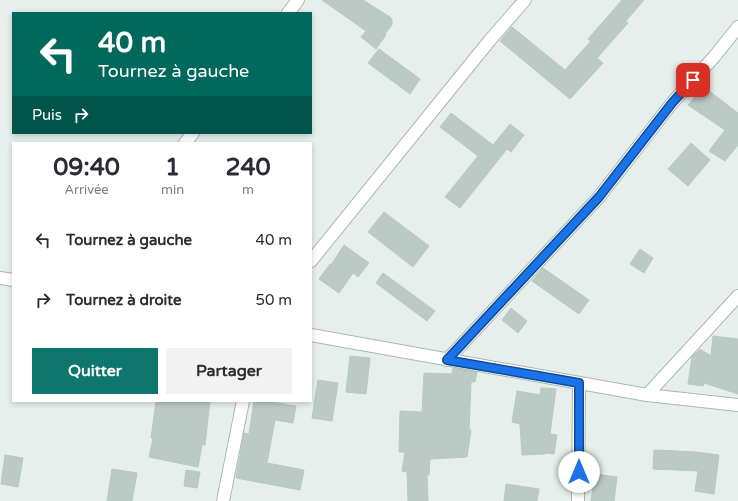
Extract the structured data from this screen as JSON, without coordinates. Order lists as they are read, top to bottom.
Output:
{
  "page": {
    "turn": ["40 m", "Tournez à gauche"],
    "then": "Puis",
    "eta": [
      "09:40",
      "Arrivée",
      "1",
      "min",
      "240",
      "m"
    ],
    "list": [
      {
        "name": "Tournez à gauche",
        "value": "40 m"
      },
      {
        "name": "Tournez à droite",
        "value": "50 m"
      }
    ],
    "buttons": ["Quitter", "Partager"]
  }
}
